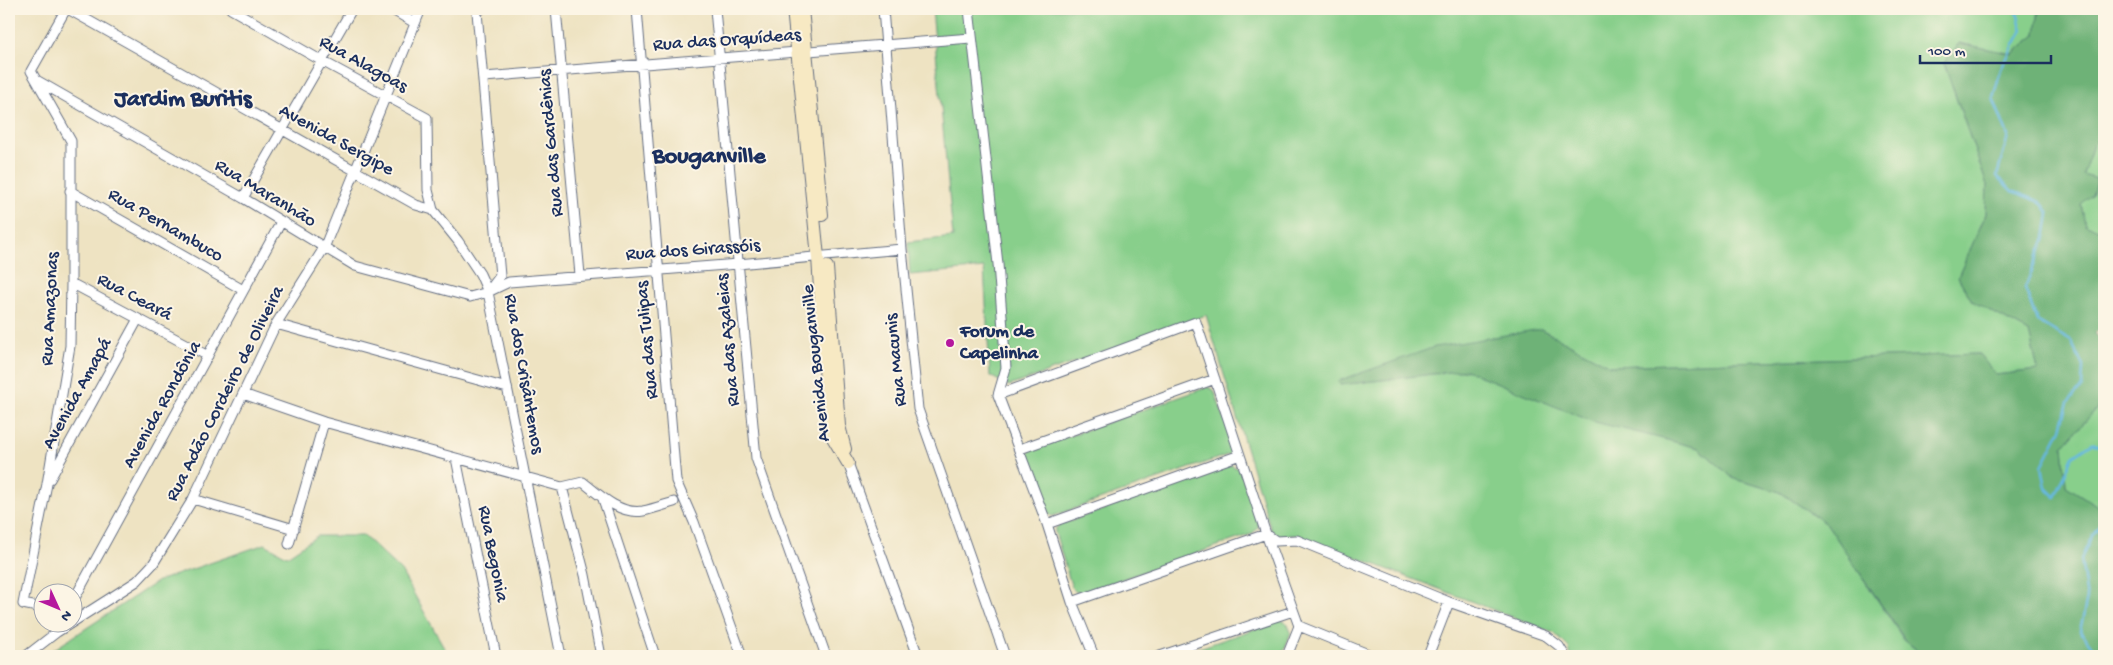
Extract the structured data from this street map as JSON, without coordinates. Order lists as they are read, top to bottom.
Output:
{
  "streets": {
    "street": [
      "Rua das Orquídeas",
      "Rua Alagoas",
      "Avenida Sergipe",
      "Rua das Gardênias",
      "Rua Maranhão",
      "Rua Pernambuco",
      "Rua dos Girassóis",
      "Rua Ceará",
      "Rua Amazonas",
      "Rua das Tulipas",
      "Rua das Azaleias",
      "Rua Macunis",
      "Avenida Bouganville",
      "Rua dos Crisântemos",
      "Avenida Amapá",
      "Rua Adão Cordeiro de Oliveira",
      "Avenida Rondônia",
      "Rua Begonia"
    ]
  },
  "crossings": [
    ["Rua das Orquídeas", "Rua das Gardênias"],
    ["Rua das Orquídeas", "Rua das Tulipas"],
    ["Rua das Orquídeas", "Rua das Azaleias"],
    ["Rua das Orquídeas", "Rua Macunis"],
    ["Rua das Orquídeas", "Avenida Bouganville"],
    ["Rua das Orquídeas", "Rua dos Crisântemos"],
    ["Rua Alagoas", "Avenida Sergipe"],
    ["Rua Alagoas", "Rua Adão Cordeiro de Oliveira"],
    ["Avenida Sergipe", "Rua Adão Cordeiro de Oliveira"],
    ["Rua das Gardênias", "Rua dos Girassóis"],
    ["Rua Maranhão", "Rua dos Girassóis"],
    ["Rua Maranhão", "Rua Amazonas"],
    ["Rua Maranhão", "Rua dos Crisântemos"],
    ["Rua Maranhão", "Rua Adão Cordeiro de Oliveira"],
    ["Rua Maranhão", "Avenida Rondônia"],
    ["Rua Pernambuco", "Rua Amazonas"],
    ["Rua Pernambuco", "Avenida Rondônia"],
    ["Rua dos Girassóis", "Rua das Tulipas"],
    ["Rua dos Girassóis", "Rua das Azaleias"],
    ["Rua dos Girassóis", "Rua Macunis"],
    ["Rua dos Girassóis", "Avenida Bouganville"],
    ["Rua dos Girassóis", "Rua dos Crisântemos"],
    ["Rua Ceará", "Rua Amazonas"],
    ["Rua Ceará", "Avenida Amapá"],
    ["Rua Ceará", "Avenida Rondônia"],
    ["Rua Amazonas", "Avenida Amapá"]
  ],
  "districts": ["Jardim Buritis", "Bouganville"],
  "places": ["Forum de Capelinha"],
  "scale_bar": "100 m",
  "north": "bottom right"
}
